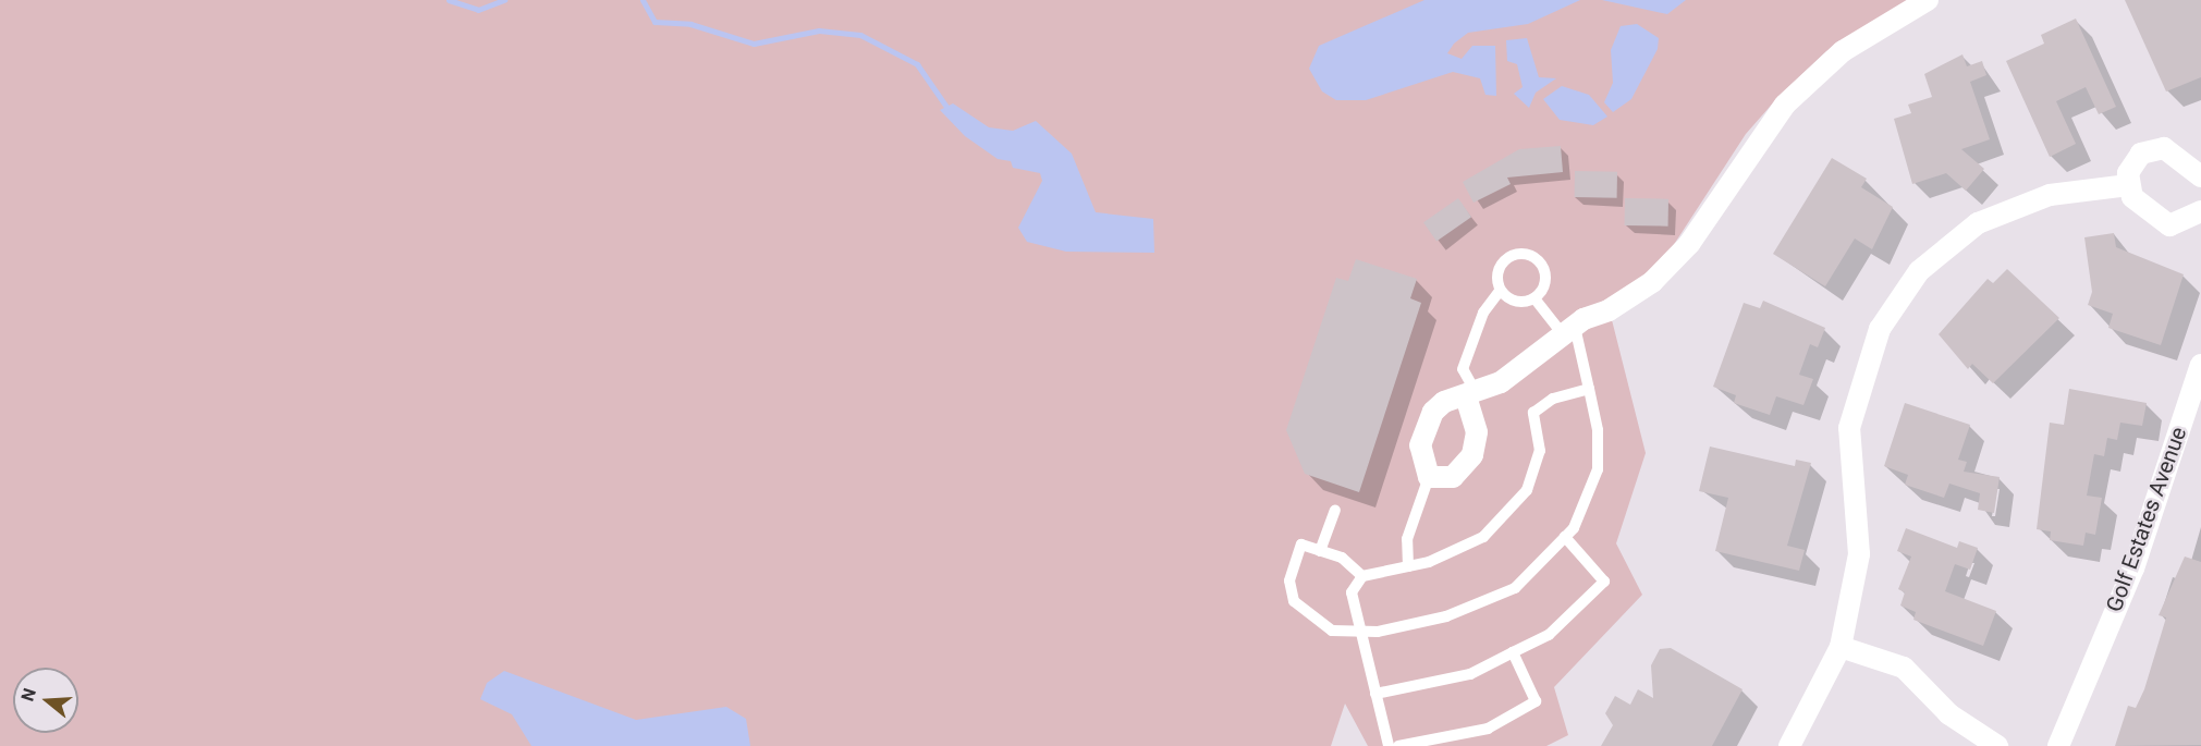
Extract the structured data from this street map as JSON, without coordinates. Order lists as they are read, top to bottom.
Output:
{
  "streets": {
    "street": ["Golf Estates Avenue"]
  },
  "north": "left"
}
